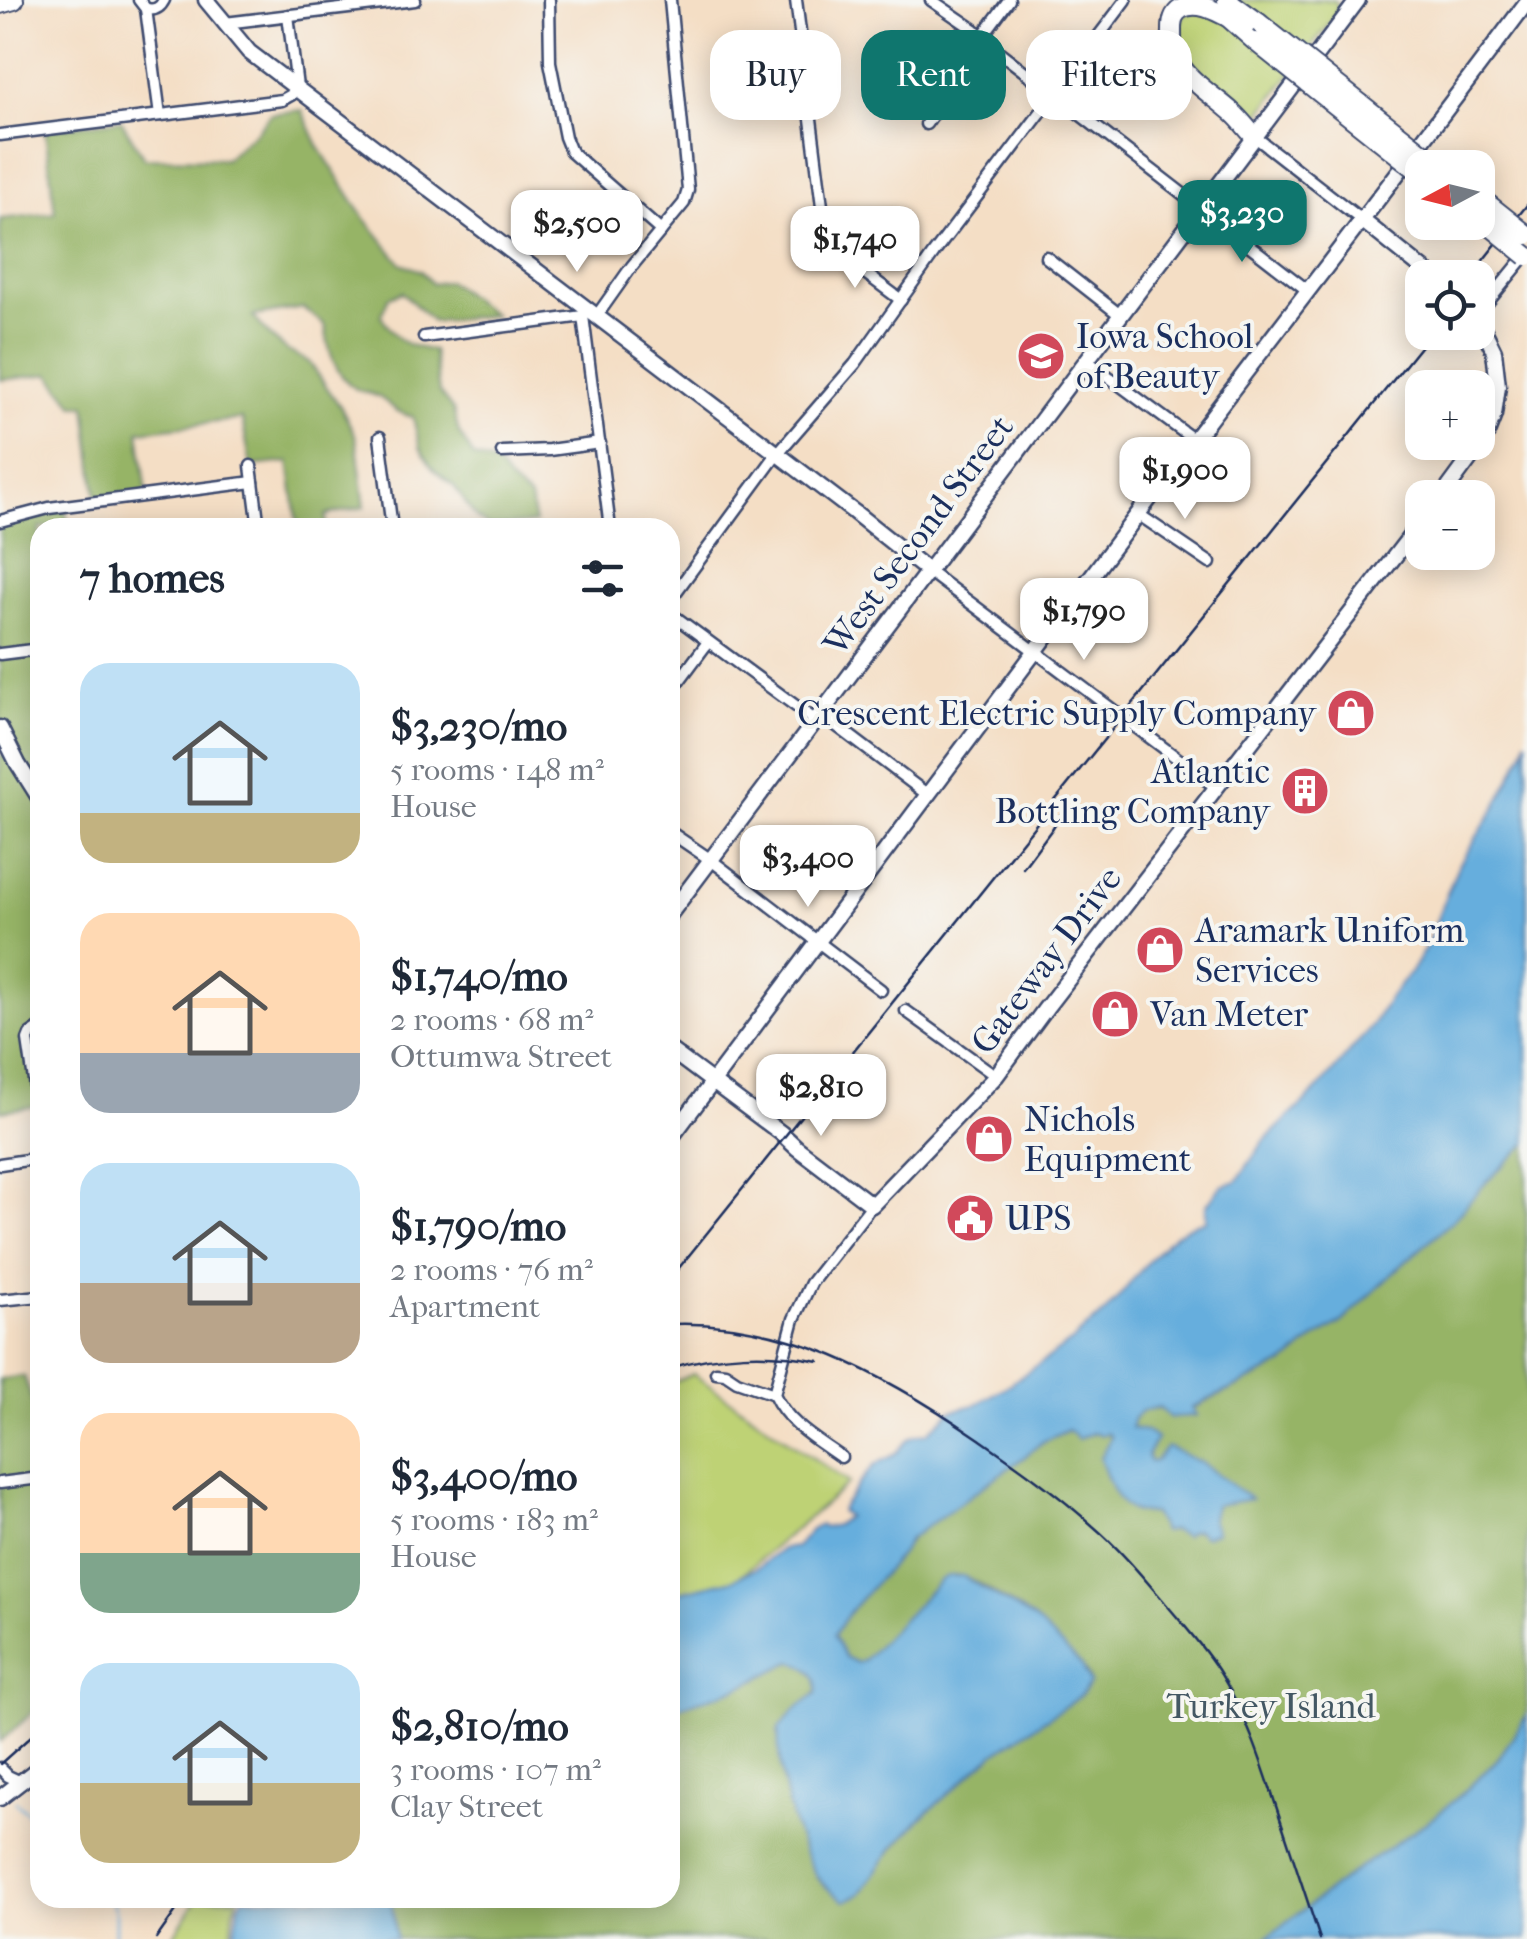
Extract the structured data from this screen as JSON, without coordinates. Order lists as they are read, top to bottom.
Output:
{
  "streets": {
    "main road": ["West Second Street", "Gateway Drive"]
  },
  "parks": ["Turkey Island"],
  "places": {
    "school or university": ["Iowa School of Beauty"],
    "shop": [
      "Crescent Electric Supply Company",
      "Aramark Uniform Services",
      "Van Meter",
      "Nichols Equipment"
    ],
    "building": ["Atlantic Bottling Company"],
    "public building": ["UPS"]
  },
  "north": "left",
  "page": {
    "chip": ["Buy", "Rent", "Filters"],
    "map_buttons": ["+", "−"],
    "price": [
      "$3,230",
      "$2,500",
      "$1,740",
      "$1,900",
      "$1,790",
      "$3,400",
      "$2,810"
    ],
    "heading": "7 homes",
    "list": [
      {
        "name": "$3,230/mo",
        "note": "5 rooms · 148 m² · House"
      },
      {
        "name": "$1,740/mo",
        "note": "2 rooms · 68 m² · Ottumwa Street"
      },
      {
        "name": "$1,790/mo",
        "note": "2 rooms · 76 m² · Apartment"
      },
      {
        "name": "$3,400/mo",
        "note": "5 rooms · 183 m² · House"
      },
      {
        "name": "$2,810/mo",
        "note": "3 rooms · 107 m² · Clay Street"
      }
    ]
  }
}
